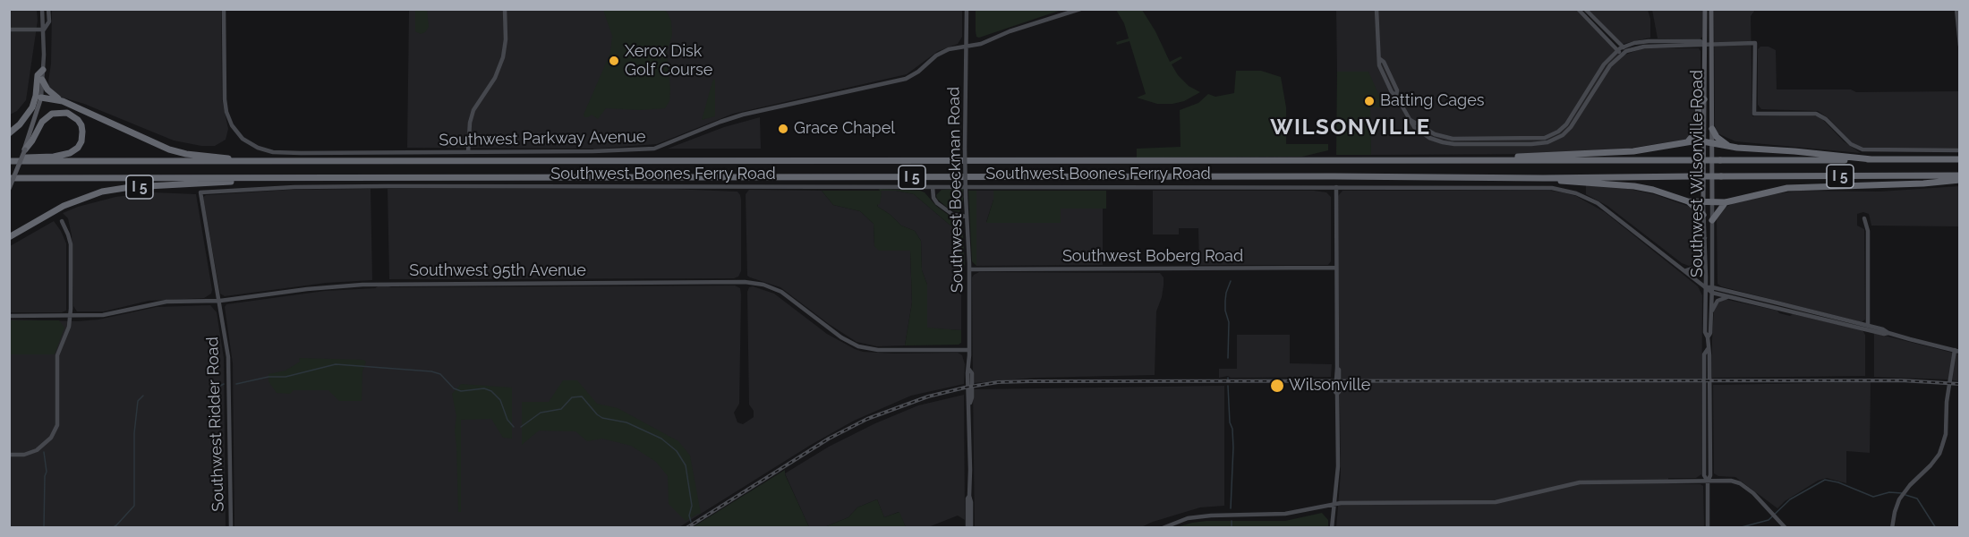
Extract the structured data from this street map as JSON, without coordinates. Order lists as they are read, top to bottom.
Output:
{
  "streets": {
    "highway": ["I 5"],
    "main road": ["Southwest Wilsonville Road"],
    "street": [
      "Southwest Parkway Avenue",
      "Southwest Boones Ferry Road",
      "Southwest Boeckman Road",
      "Southwest Boberg Road",
      "Southwest 95th Avenue",
      "Southwest Ridder Road"
    ]
  },
  "crossings": [
    ["Southwest Parkway Avenue", "Southwest Boeckman Road"],
    ["Southwest Wilsonville Road", "Southwest Boones Ferry Road"],
    ["Southwest Wilsonville Road", "I 5"],
    ["Southwest Boones Ferry Road", "Southwest Ridder Road"],
    ["Southwest Boeckman Road", "Southwest Boberg Road"],
    ["Southwest Boeckman Road", "Southwest 95th Avenue"],
    ["Southwest 95th Avenue", "Southwest Ridder Road"]
  ],
  "districts": ["WILSONVILLE"],
  "places": [
    "Xerox Disk Golf Course",
    "Batting Cages",
    "Grace Chapel",
    "Wilsonville"
  ]
}
